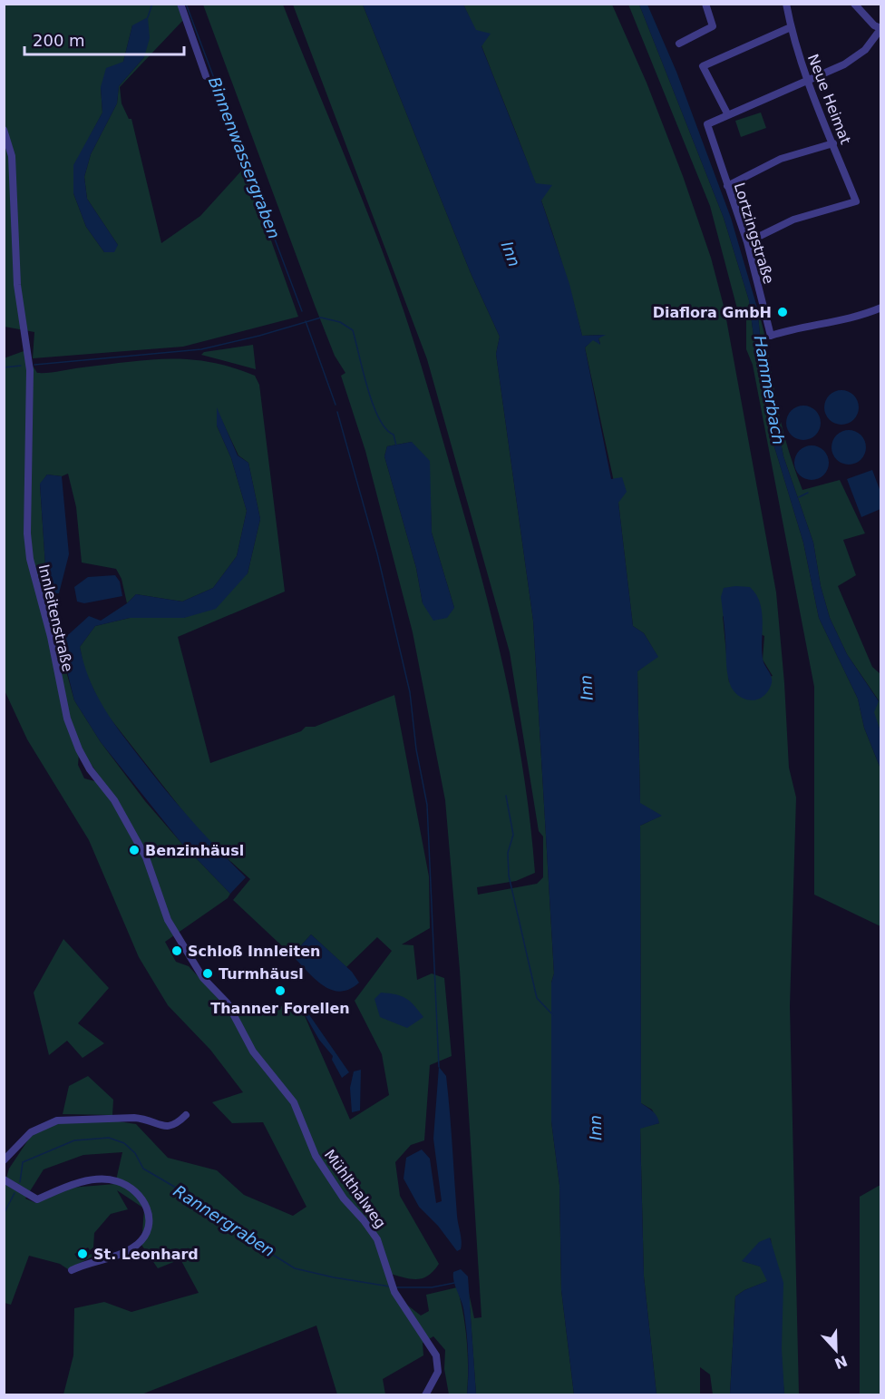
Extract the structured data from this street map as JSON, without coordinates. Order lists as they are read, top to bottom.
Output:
{
  "streets": {
    "street": [
      "Neue Heimat",
      "Lortzingstraße",
      "Innleitenstraße",
      "Mühlthalweg"
    ]
  },
  "crossings": [
    ["Neue Heimat", "Lortzingstraße"],
    ["Innleitenstraße", "Mühlthalweg"]
  ],
  "water": [
    "Binnenwassergraben",
    "Inn",
    "Hammerbach",
    "Rannergraben"
  ],
  "places": [
    "Diaflora GmbH",
    "Benzinhäusl",
    "Schloß Innleiten",
    "Turmhäusl",
    "Thanner Forellen",
    "St. Leonhard"
  ],
  "scale_bar": "200 m",
  "north": "bottom"
}
